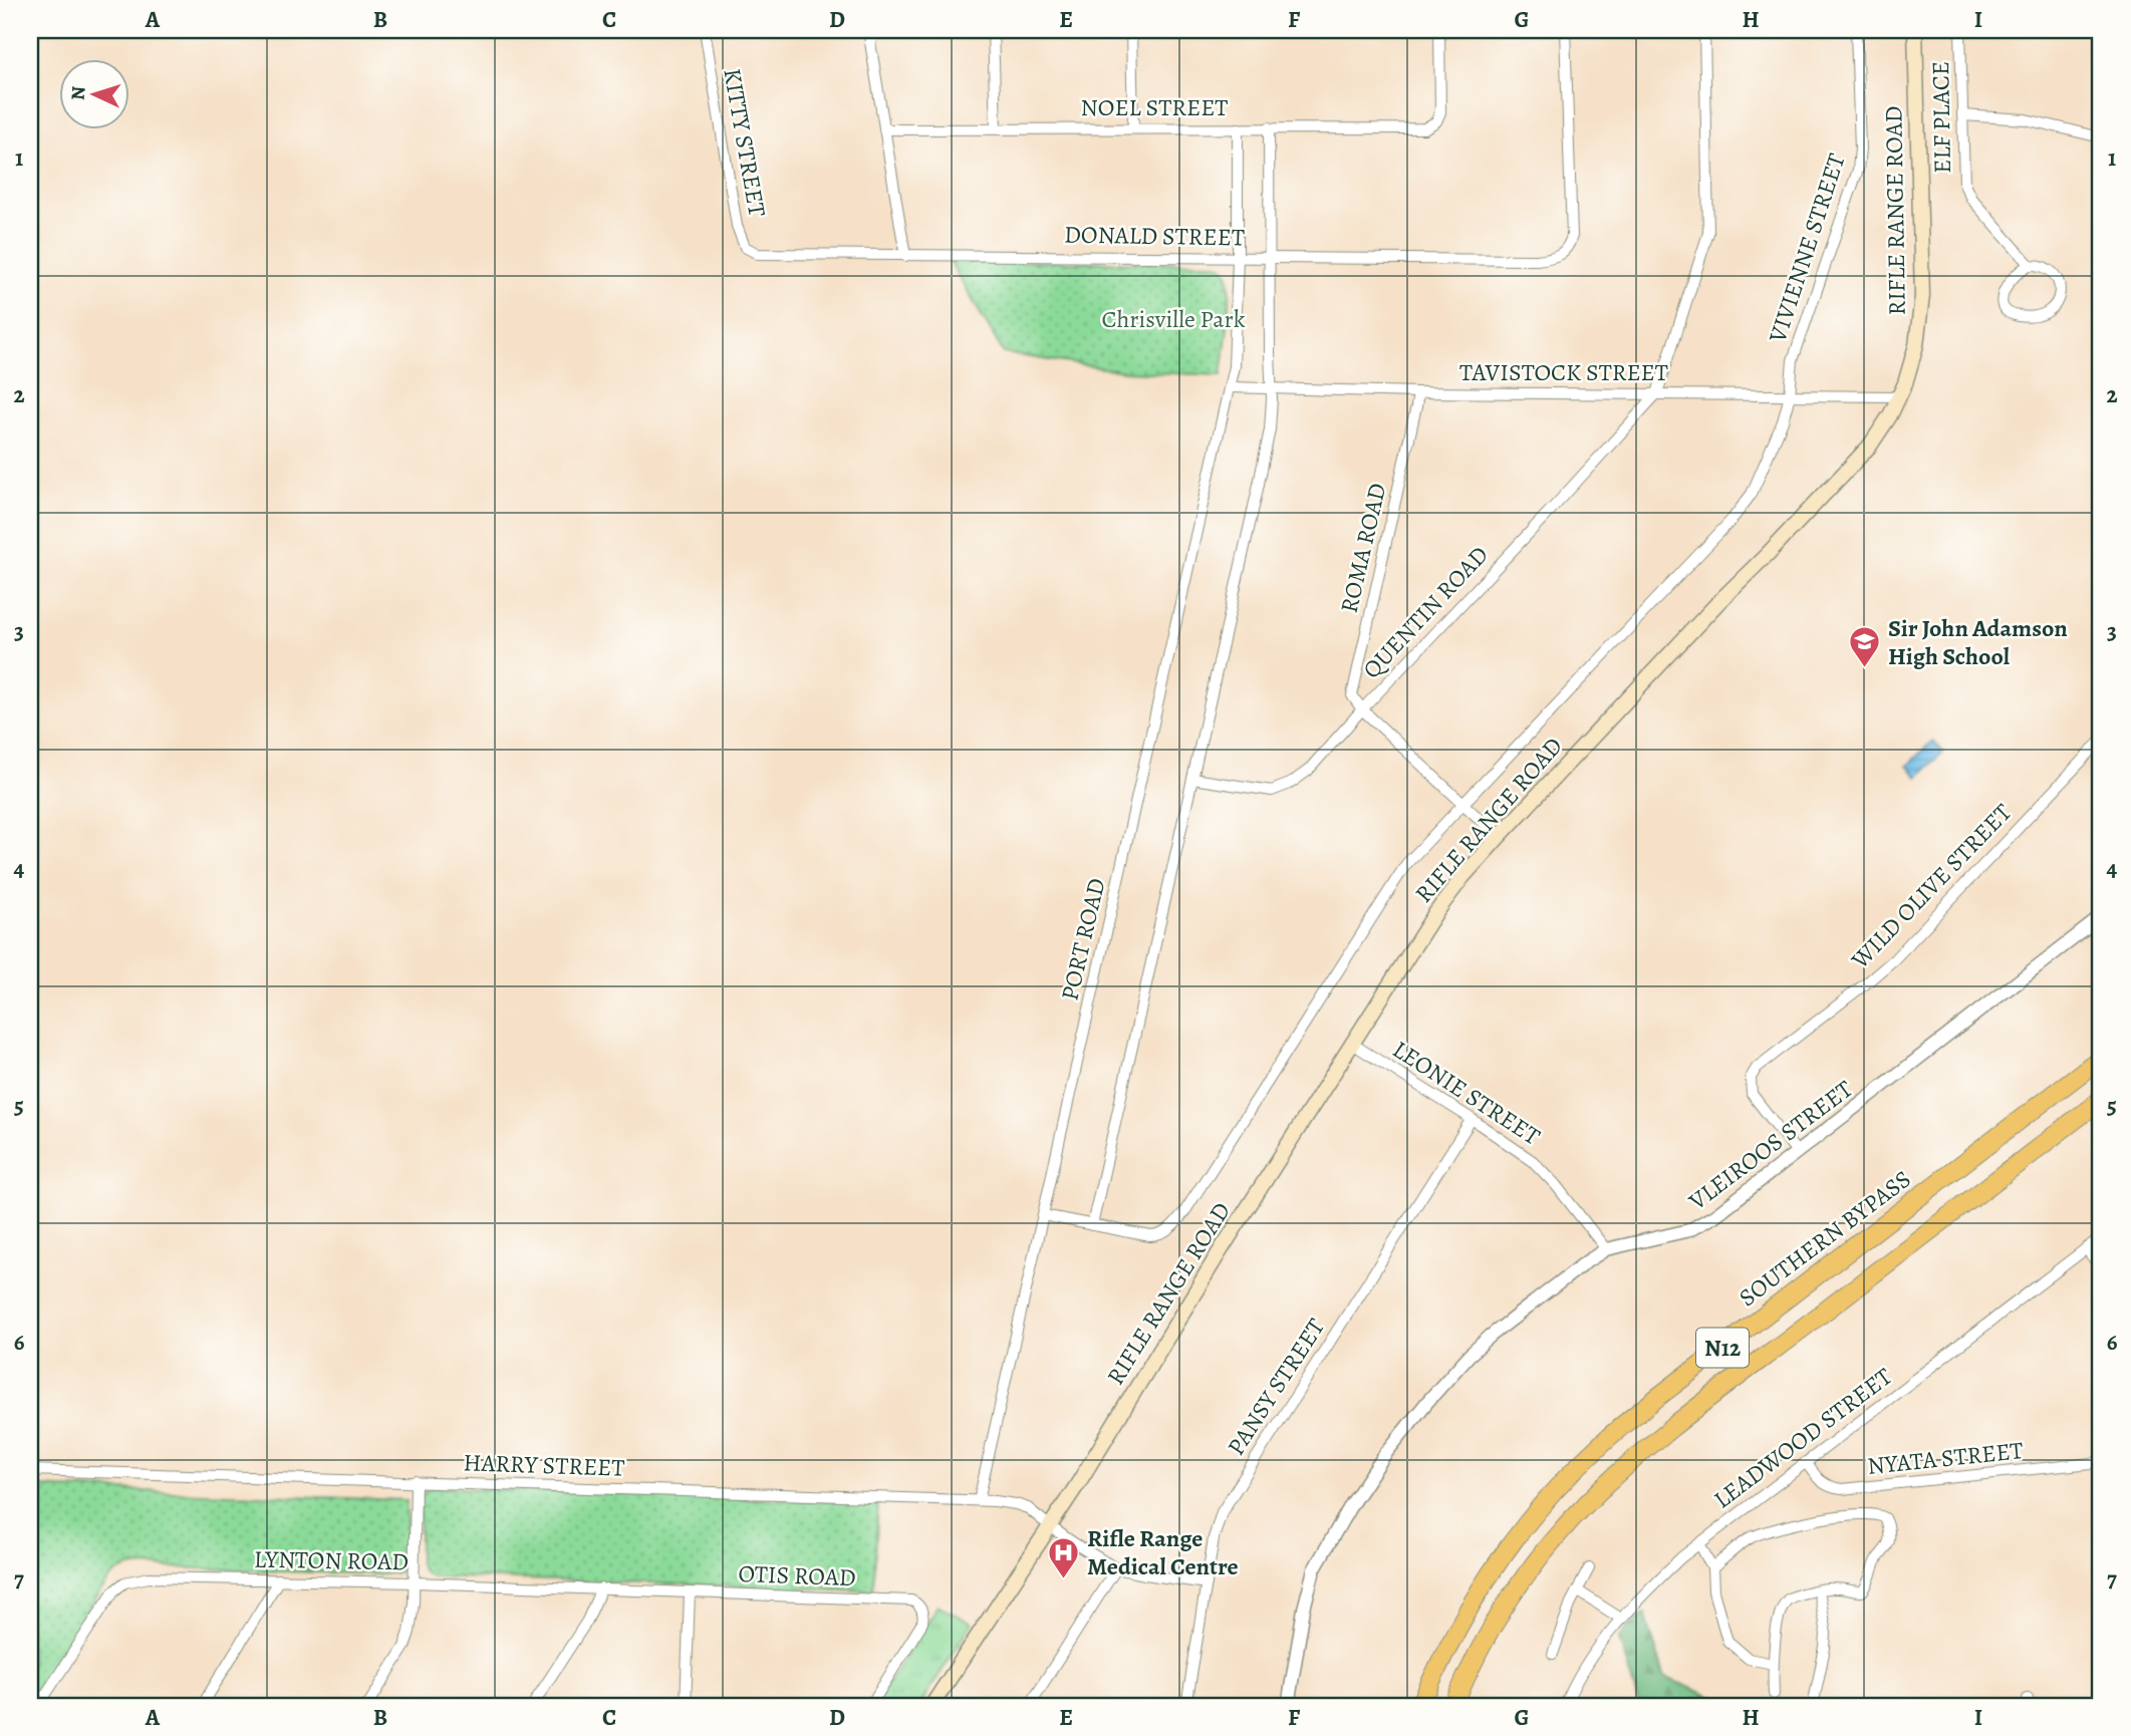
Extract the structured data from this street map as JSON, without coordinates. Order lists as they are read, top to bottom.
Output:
{
  "streets": {
    "highway": ["SOUTHERN BYPASS", "N12"],
    "main road": ["RIFLE RANGE ROAD"],
    "street": [
      "NOEL STREET",
      "ELF PLACE",
      "KITTY STREET",
      "DONALD STREET",
      "VIVIENNE STREET",
      "TAVISTOCK STREET",
      "ROMA ROAD",
      "QUENTIN ROAD",
      "WILD OLIVE STREET",
      "PORT ROAD",
      "LEONIE STREET",
      "VLEIROOS STREET",
      "PANSY STREET",
      "LEADWOOD STREET",
      "NYATA STREET",
      "HARRY STREET",
      "LYNTON ROAD",
      "OTIS ROAD"
    ]
  },
  "crossings": [
    ["NOEL STREET", "PORT ROAD"],
    ["KITTY STREET", "DONALD STREET"],
    ["RIFLE RANGE ROAD", "VIVIENNE STREET"],
    ["RIFLE RANGE ROAD", "TAVISTOCK STREET"],
    ["RIFLE RANGE ROAD", "PORT ROAD"],
    ["RIFLE RANGE ROAD", "LEONIE STREET"],
    ["RIFLE RANGE ROAD", "HARRY STREET"],
    ["DONALD STREET", "PORT ROAD"],
    ["VIVIENNE STREET", "TAVISTOCK STREET"],
    ["TAVISTOCK STREET", "ROMA ROAD"],
    ["TAVISTOCK STREET", "QUENTIN ROAD"],
    ["TAVISTOCK STREET", "PORT ROAD"],
    ["ROMA ROAD", "QUENTIN ROAD"],
    ["WILD OLIVE STREET", "VLEIROOS STREET"],
    ["PORT ROAD", "HARRY STREET"],
    ["LEONIE STREET", "VLEIROOS STREET"],
    ["LEONIE STREET", "PANSY STREET"],
    ["LEADWOOD STREET", "NYATA STREET"],
    ["LYNTON ROAD", "OTIS ROAD"]
  ],
  "parks": ["Chrisville Park"],
  "places": {
    "school or university": ["Sir John Adamson High School"],
    "hospital": ["Rifle Range Medical Centre"]
  },
  "north": "left",
  "grid": {
    "columns": [
      "A",
      "B",
      "C",
      "D",
      "E",
      "F",
      "G",
      "H",
      "I"
    ],
    "rows": [
      "1",
      "2",
      "3",
      "4",
      "5",
      "6",
      "7"
    ]
  }
}
